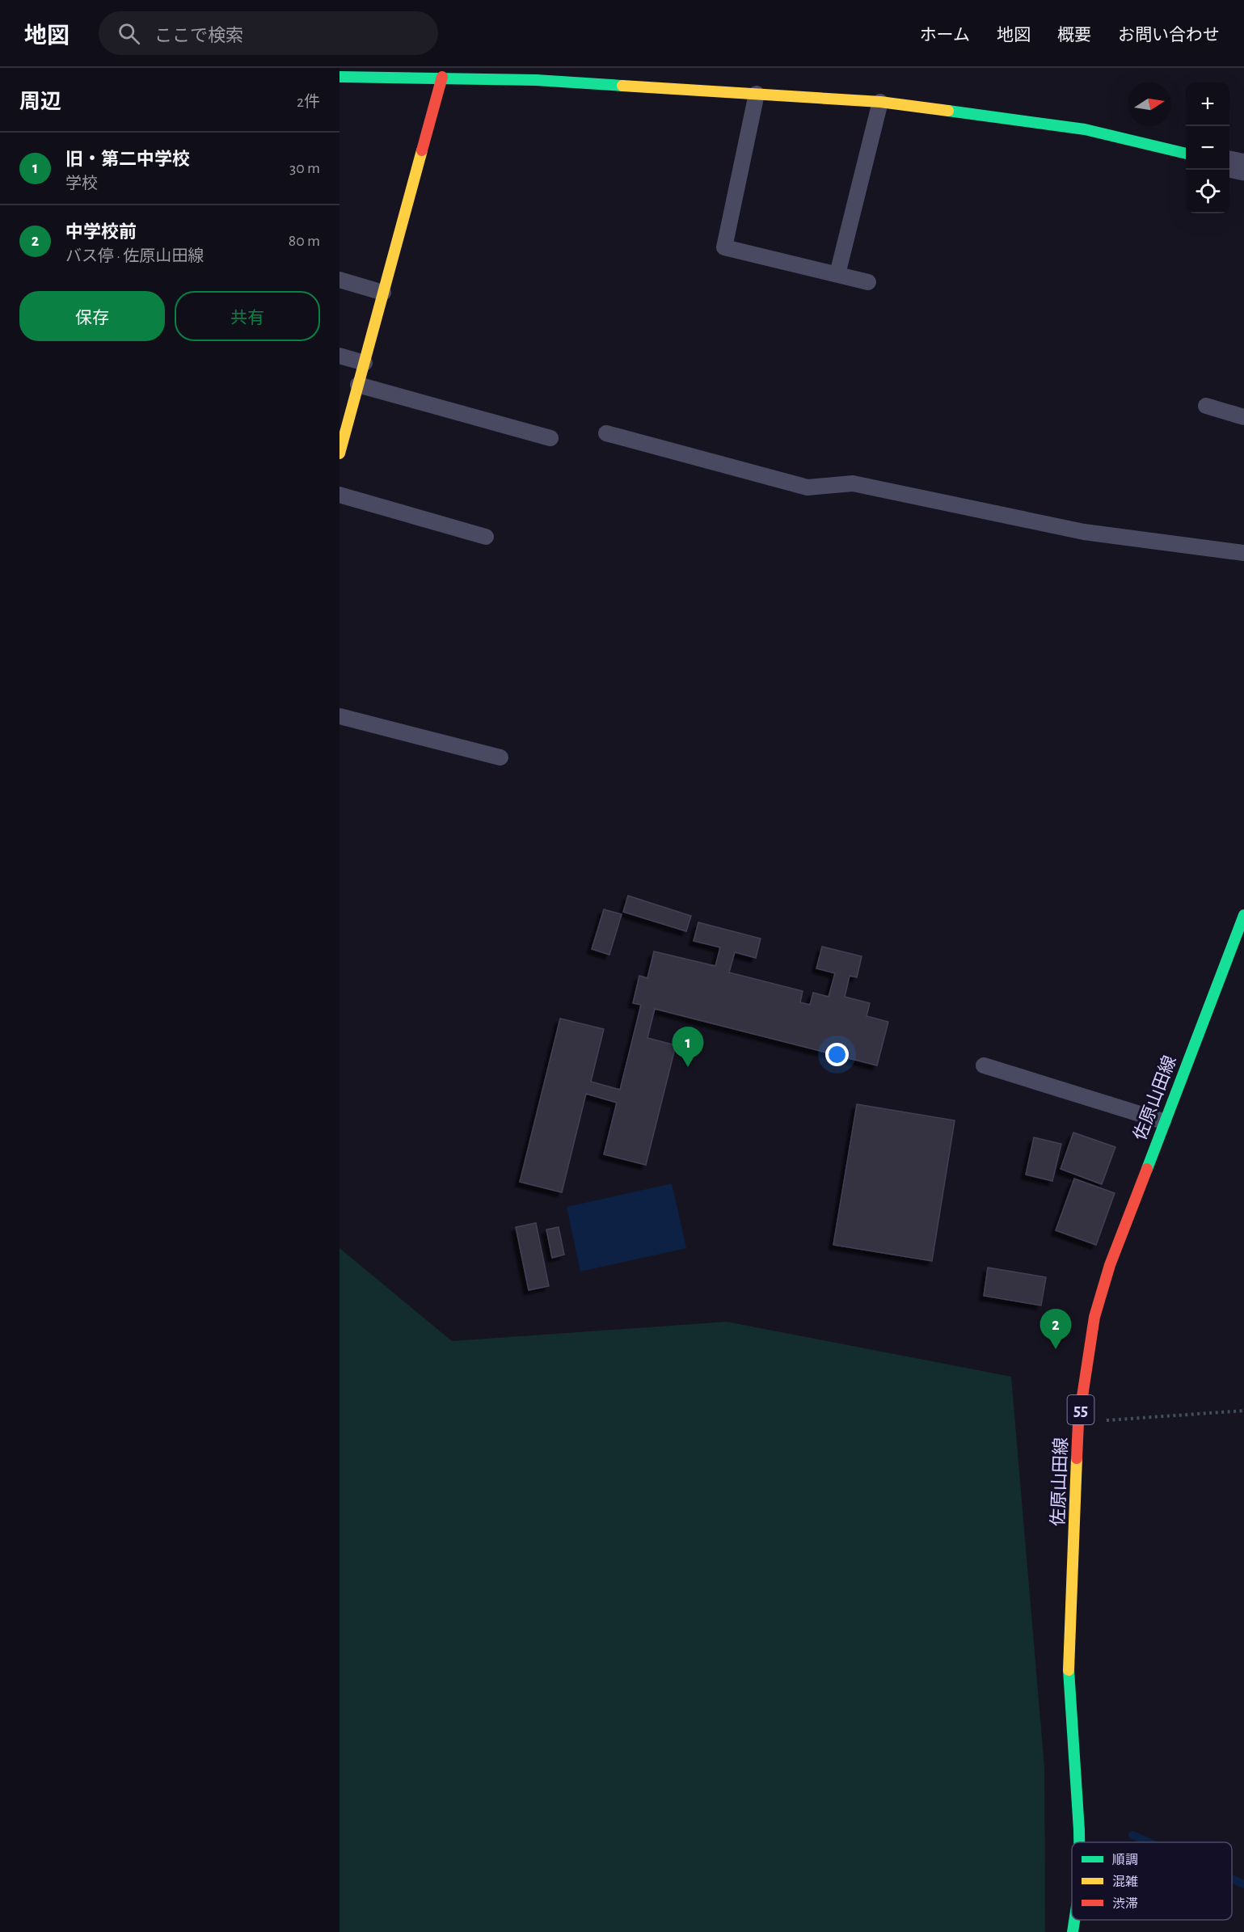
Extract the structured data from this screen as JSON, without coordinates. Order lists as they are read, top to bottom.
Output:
{
  "streets": {
    "street": ["佐原山田線", "55"]
  },
  "legend": ["順調", "混雑", "渋滞"],
  "north": "right",
  "page": {
    "header": "地図",
    "search": "ここで検索",
    "nav": [
      "ホーム",
      "地図",
      "概要",
      "お問い合わせ"
    ],
    "heading": ["周辺", "2件"],
    "map_buttons": ["+", "−"],
    "list": [
      {
        "mark": "1",
        "name": "旧・第二中学校",
        "note": "学校",
        "value": "30 m"
      },
      {
        "mark": "2",
        "name": "中学校前",
        "note": "バス停 · 佐原山田線",
        "value": "80 m"
      }
    ],
    "buttons": ["保存", "共有"],
    "pins": ["1", "2"]
  }
}
